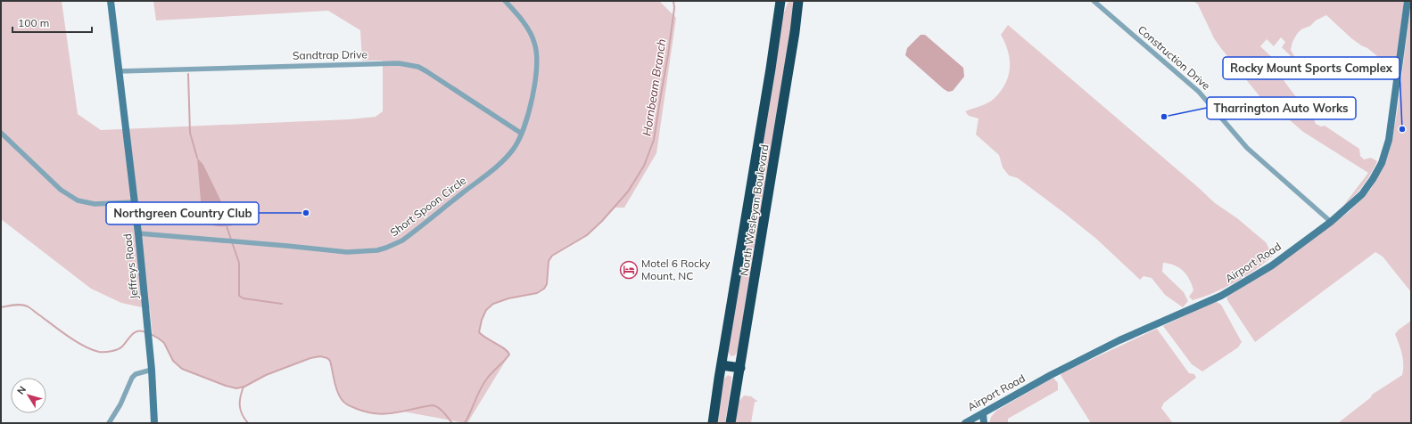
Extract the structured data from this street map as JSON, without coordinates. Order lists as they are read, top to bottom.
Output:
{
  "streets": {
    "highway": ["North Wesleyan Boulevard"],
    "main road": ["Airport Road", "Jeffreys Road"],
    "street": ["Sandtrap Drive", "Construction Drive", "Short Spoon Circle"]
  },
  "crossings": [
    ["Sandtrap Drive", "Short Spoon Circle"],
    ["Sandtrap Drive", "Jeffreys Road"],
    ["Construction Drive", "Airport Road"],
    ["Short Spoon Circle", "Jeffreys Road"]
  ],
  "water": ["Hornbeam Branch"],
  "places": {
    "other": ["Tharrington Auto Works", "Rocky Mount Sports Complex", "Northgreen Country Club"],
    "hotel": ["Motel 6 Rocky Mount, NC"]
  },
  "scale_bar": "100 m",
  "north": "top left"
}
